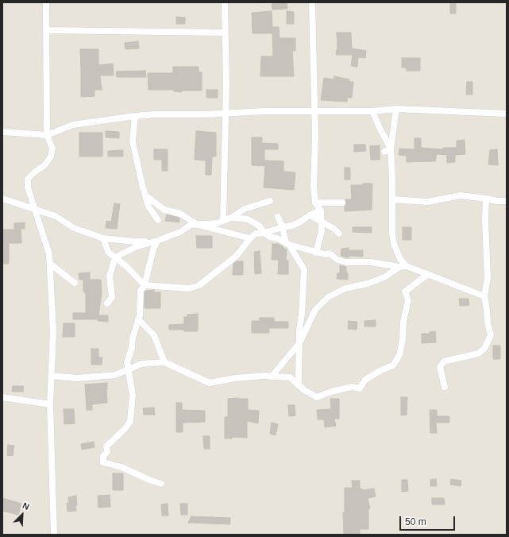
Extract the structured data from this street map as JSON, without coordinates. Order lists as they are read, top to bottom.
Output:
{
  "scale_bar": "50 m",
  "north": "top right"
}
